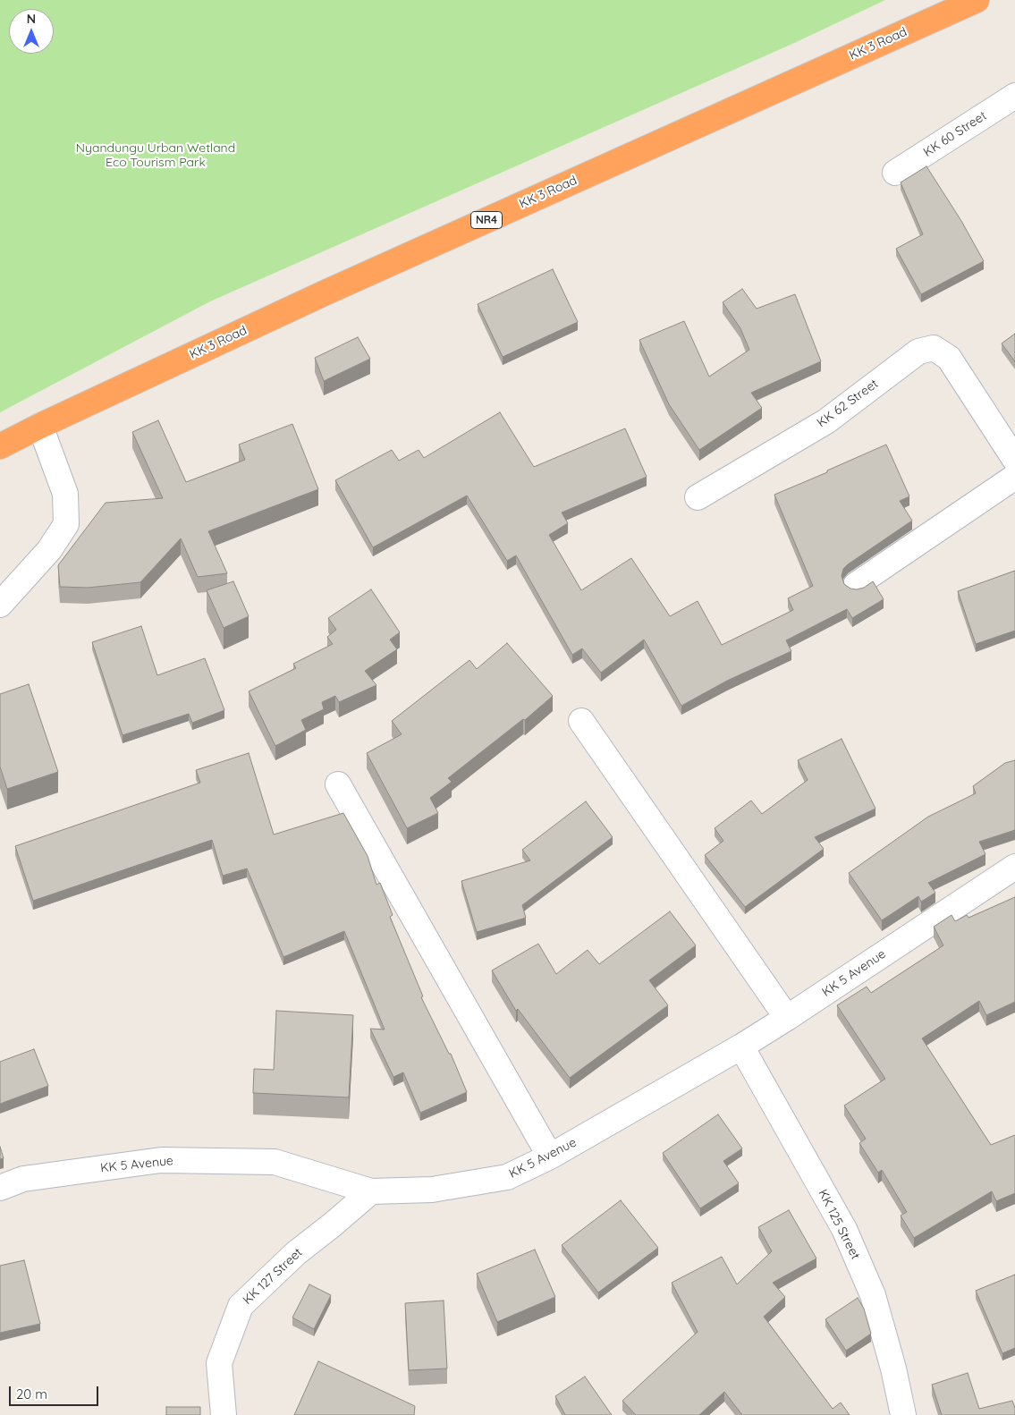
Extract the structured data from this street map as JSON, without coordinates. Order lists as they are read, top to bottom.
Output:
{
  "streets": {
    "highway": ["KK 3 Road", "NR4"],
    "street": [
      "KK 60 Street",
      "KK 62 Street",
      "KK 5 Avenue",
      "KK 125 Street",
      "KK 127 Street"
    ]
  },
  "crossings": [
    ["KK 5 Avenue", "KK 125 Street"],
    ["KK 5 Avenue", "KK 127 Street"]
  ],
  "parks": ["Nyandungu Urban Wetland Eco Tourism Park"],
  "scale_bar": "20 m",
  "north": "top"
}
